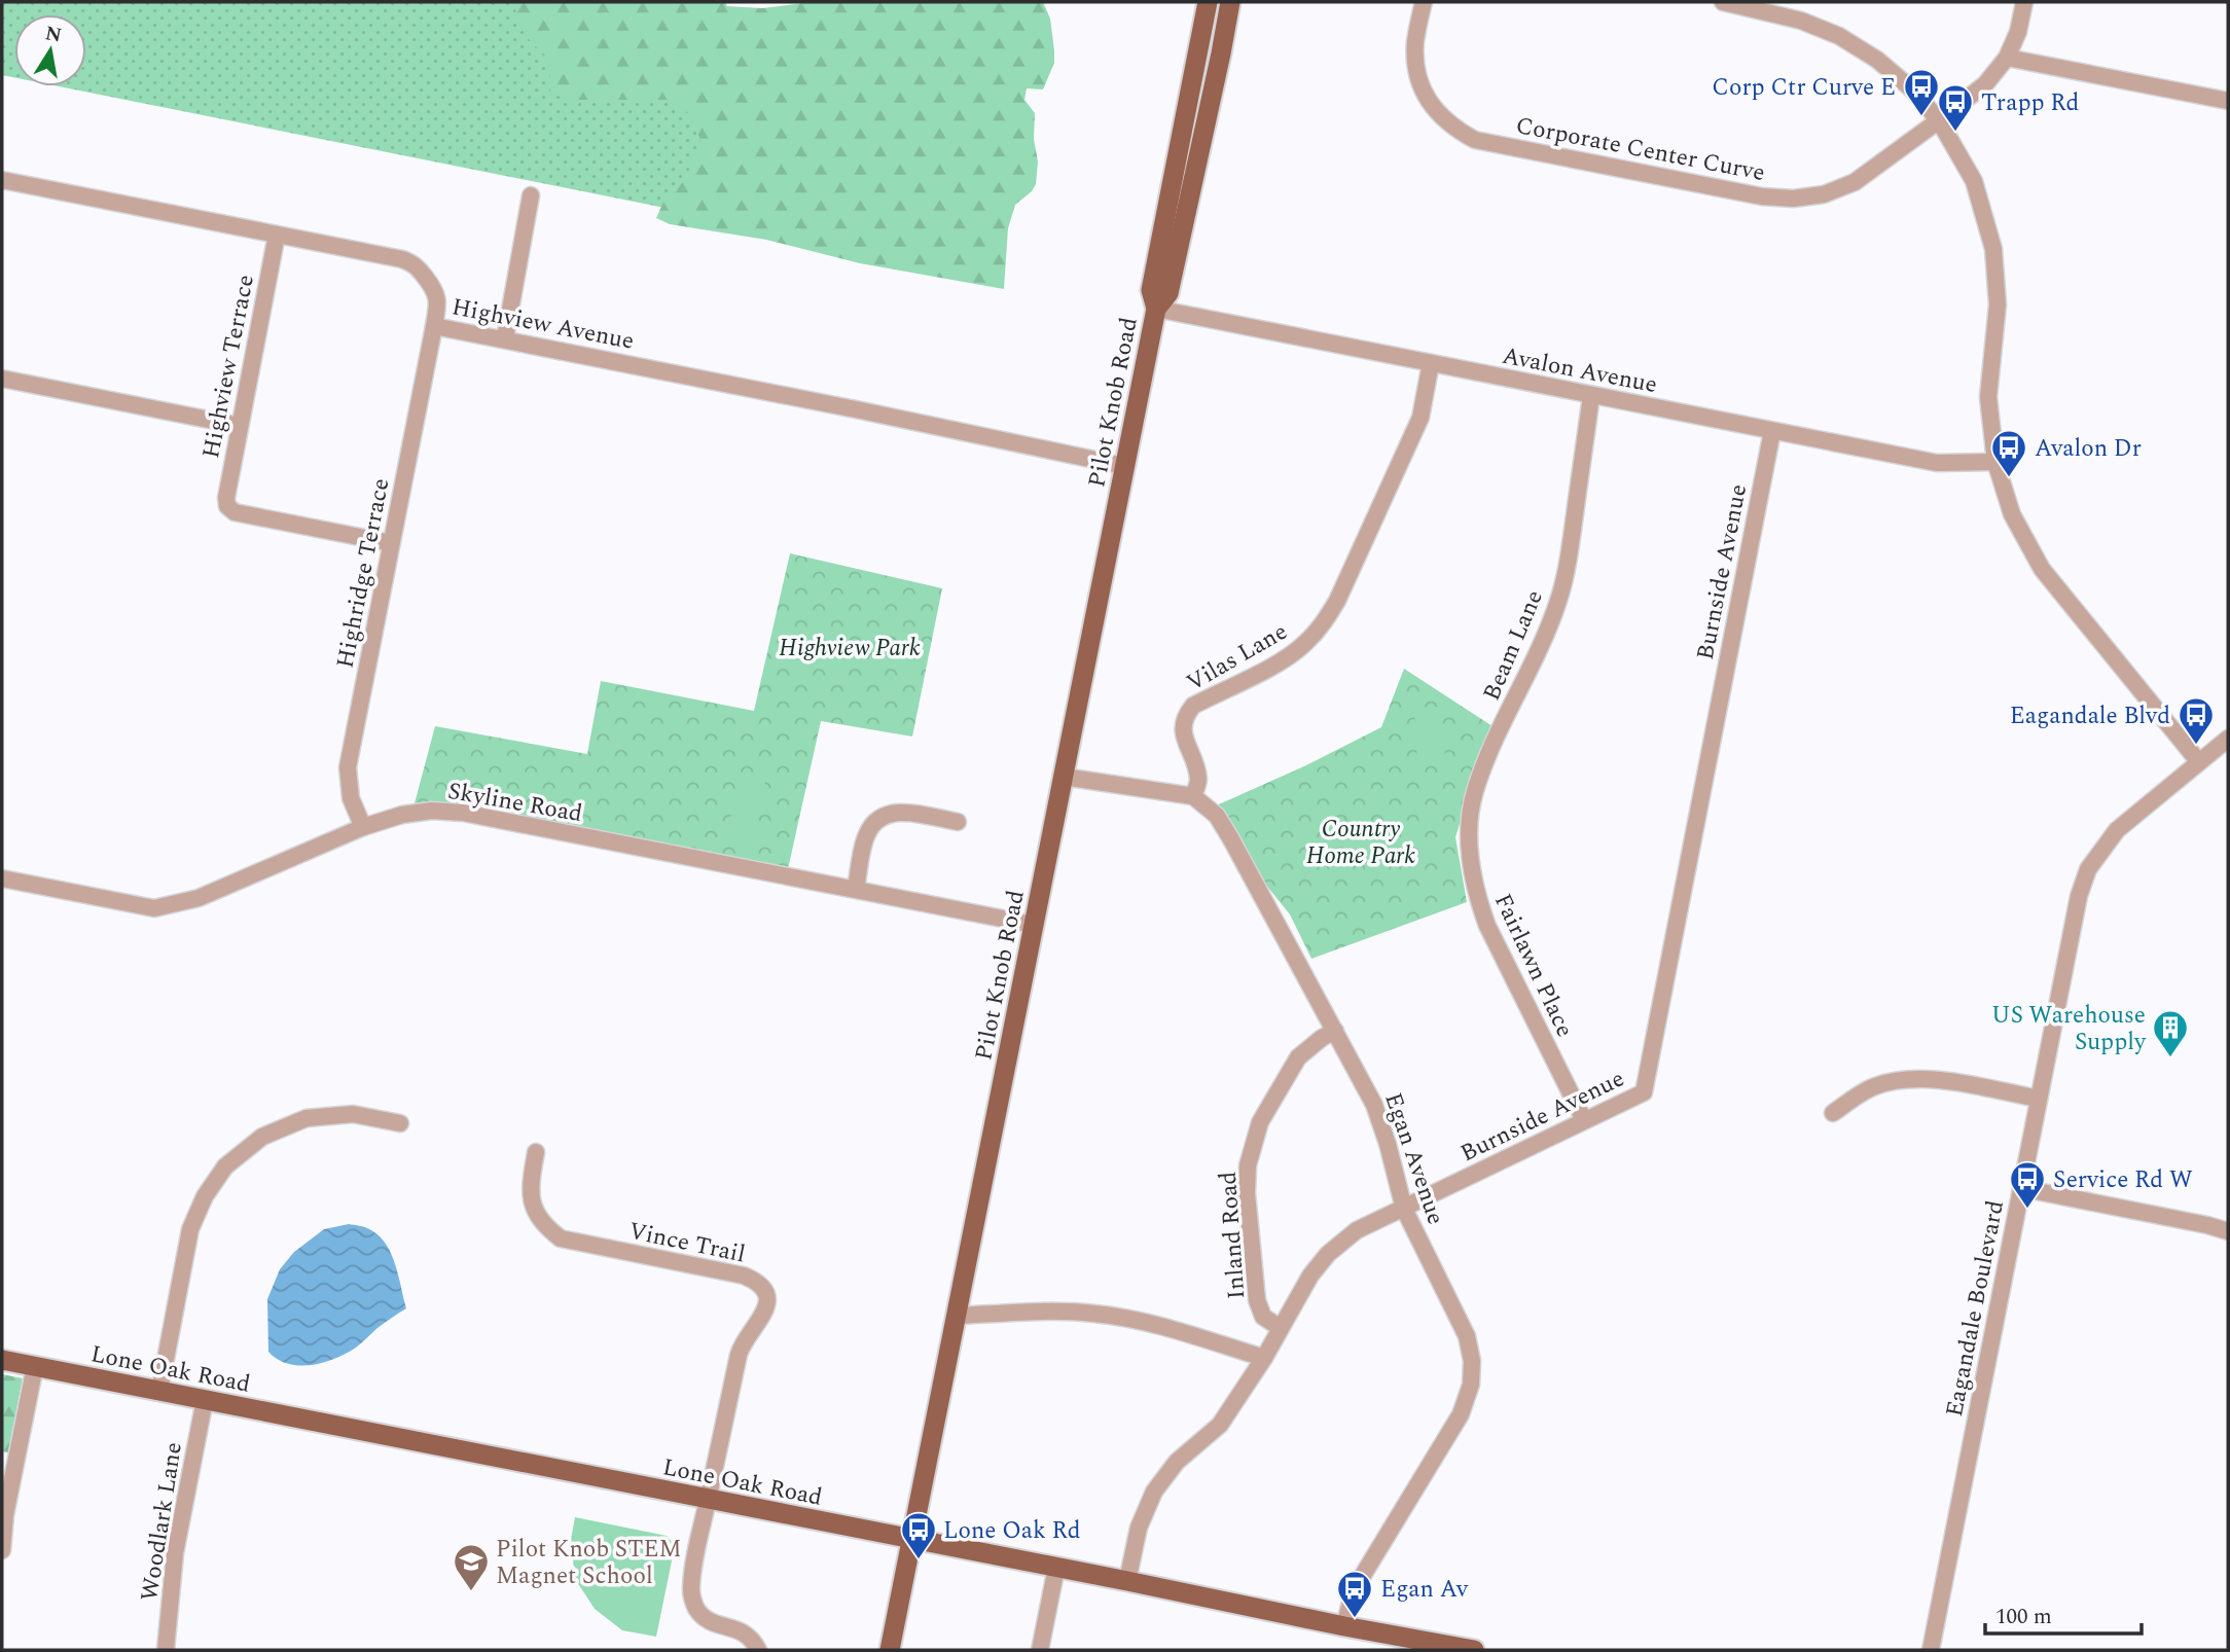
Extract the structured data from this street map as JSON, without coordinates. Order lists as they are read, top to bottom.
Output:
{
  "streets": {
    "main road": ["Pilot Knob Road", "Lone Oak Road"],
    "street": [
      "Corporate Center Curve",
      "Highview Avenue",
      "Highview Terrace",
      "Avalon Avenue",
      "Burnside Avenue",
      "Highridge Terrace",
      "Beam Lane",
      "Vilas Lane",
      "Skyline Road",
      "Fairlawn Place",
      "Egan Avenue",
      "Inland Road",
      "Vince Trail",
      "Eagandale Boulevard",
      "Woodlark Lane"
    ]
  },
  "crossings": [
    ["Highview Avenue", "Highview Terrace"],
    ["Highview Avenue", "Pilot Knob Road"],
    ["Highview Avenue", "Highridge Terrace"],
    ["Highview Terrace", "Highridge Terrace"],
    ["Avalon Avenue", "Pilot Knob Road"],
    ["Avalon Avenue", "Burnside Avenue"],
    ["Avalon Avenue", "Beam Lane"],
    ["Avalon Avenue", "Vilas Lane"],
    ["Pilot Knob Road", "Skyline Road"],
    ["Pilot Knob Road", "Lone Oak Road"],
    ["Burnside Avenue", "Fairlawn Place"],
    ["Burnside Avenue", "Egan Avenue"],
    ["Burnside Avenue", "Inland Road"],
    ["Burnside Avenue", "Lone Oak Road"],
    ["Highridge Terrace", "Skyline Road"],
    ["Beam Lane", "Fairlawn Place"],
    ["Vilas Lane", "Egan Avenue"],
    ["Egan Avenue", "Inland Road"],
    ["Egan Avenue", "Lone Oak Road"],
    ["Vince Trail", "Lone Oak Road"],
    ["Lone Oak Road", "Woodlark Lane"]
  ],
  "parks": ["Highview Park", "Country Home Park"],
  "places": {
    "bus stop": [
      "Corp Ctr Curve E",
      "Trapp Rd",
      "Avalon Dr",
      "Eagandale Blvd",
      "Service Rd W",
      "Lone Oak Rd",
      "Egan Av"
    ],
    "building": ["US Warehouse Supply"],
    "school or university": ["Pilot Knob STEM Magnet School"]
  },
  "scale_bar": "100 m",
  "north": "top"
}
